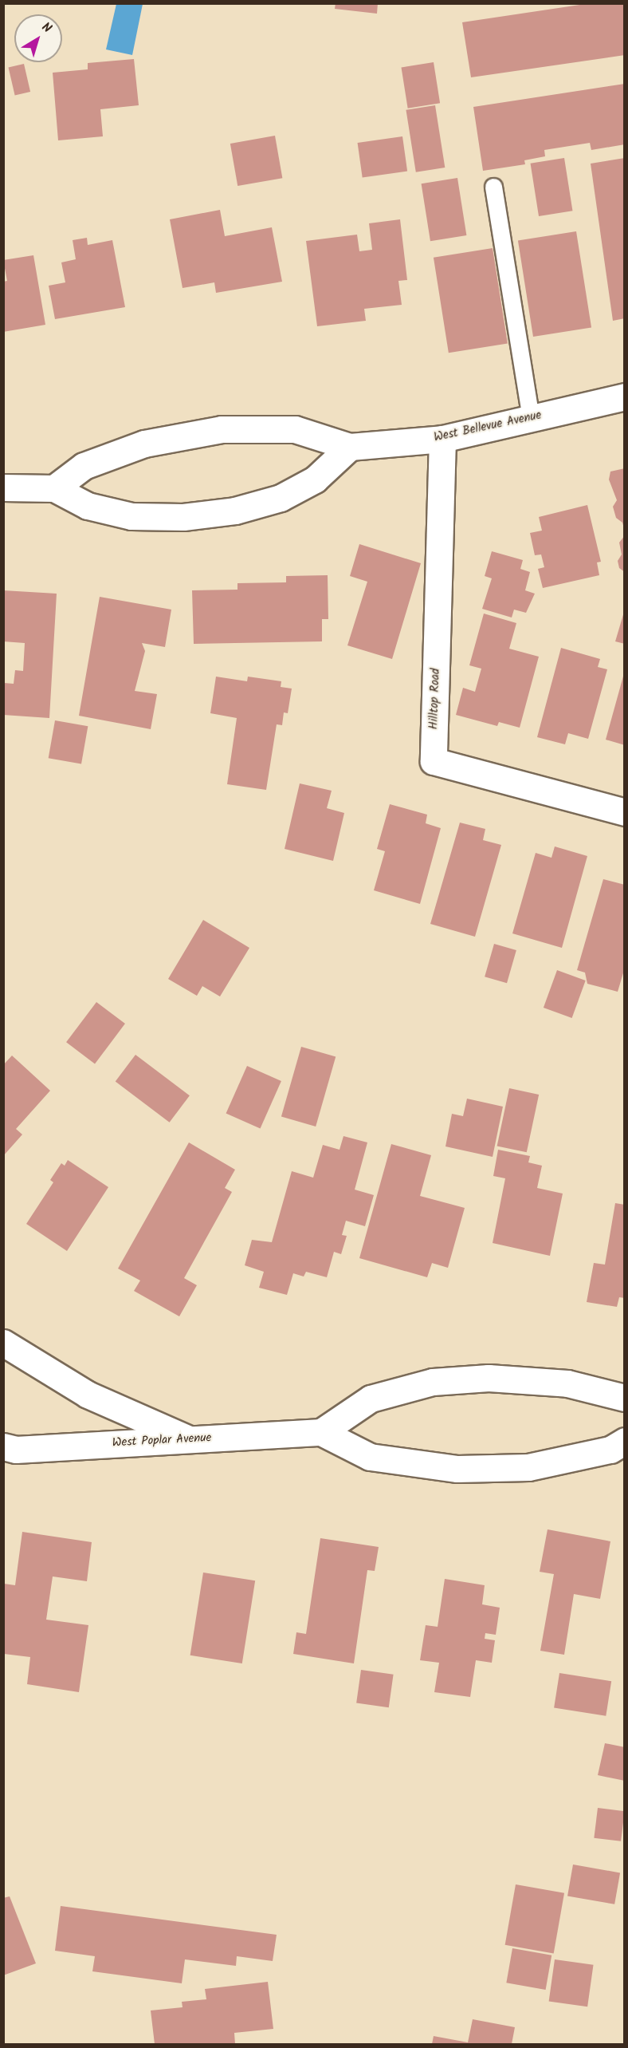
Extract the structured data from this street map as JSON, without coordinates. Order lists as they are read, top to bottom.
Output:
{
  "streets": {
    "street": ["West Bellevue Avenue", "Hilltop Road", "West Poplar Avenue"]
  },
  "crossings": [
    ["West Bellevue Avenue", "Hilltop Road"]
  ],
  "north": "top right"
}
